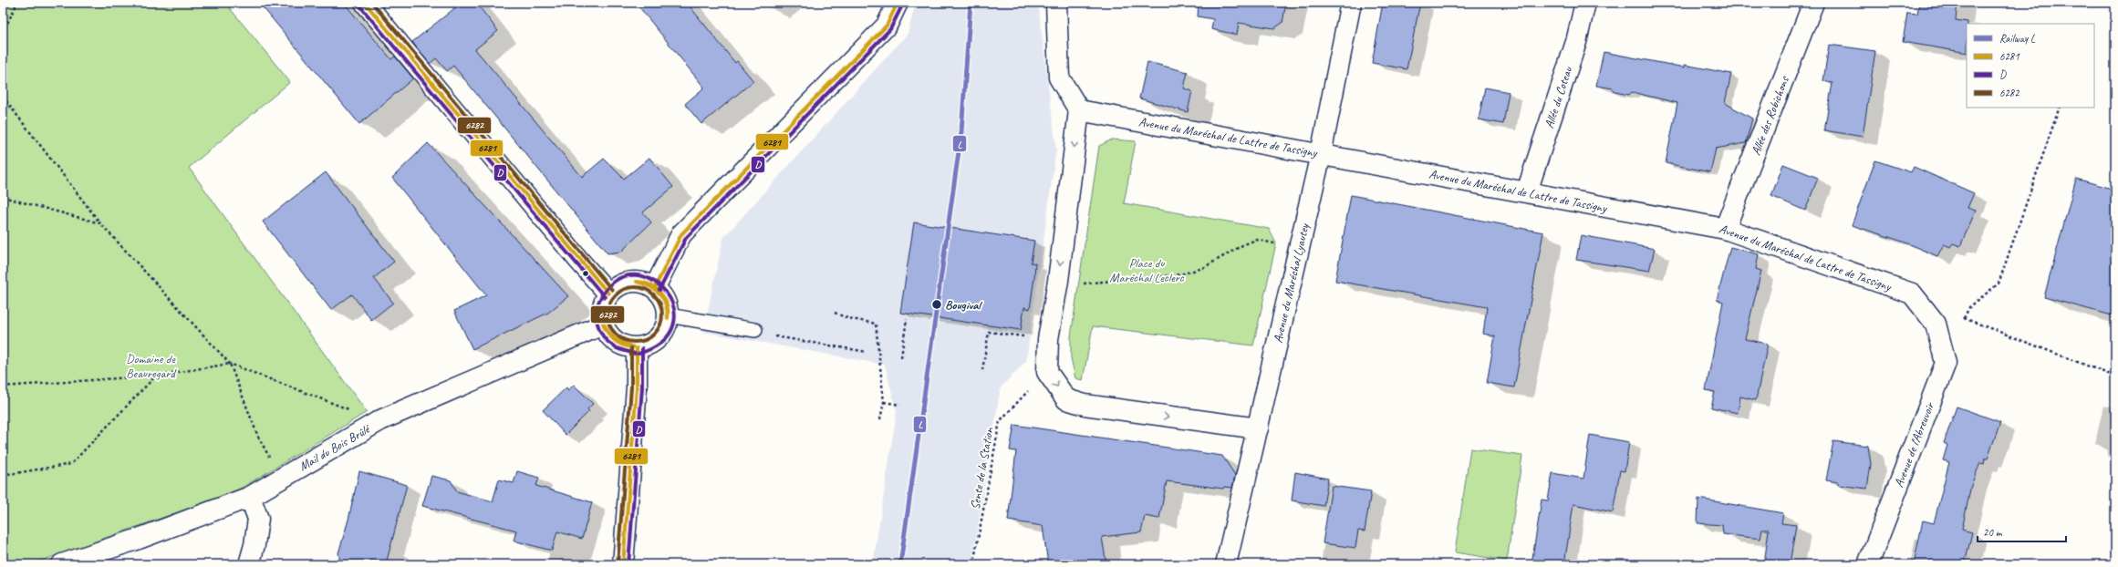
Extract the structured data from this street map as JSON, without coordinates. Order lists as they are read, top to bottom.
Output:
{
  "streets": {
    "street": [
      "Allée du Coteau",
      "Allée des Robichons",
      "Avenue du Maréchal de Lattre de Tassigny",
      "Avenue du Maréchal Lyautey",
      "Avenue de l'Abreuvoir",
      "Mail du Bois Brûlé"
    ],
    "path": ["Sente de la Station"]
  },
  "crossings": [
    ["Allée du Coteau", "Avenue du Maréchal de Lattre de Tassigny"],
    ["Allée des Robichons", "Avenue du Maréchal de Lattre de Tassigny"],
    ["Avenue du Maréchal de Lattre de Tassigny", "Avenue du Maréchal Lyautey"],
    ["Avenue du Maréchal de Lattre de Tassigny", "Avenue de l'Abreuvoir"]
  ],
  "parks": ["Place du Maréchal Leclerc", "Domaine de Beauregard"],
  "places": ["Bougival"],
  "lines": [
    "rail line L",
    "transit line 6281",
    "transit line 6282",
    "transit line D"
  ],
  "legend": [
    "Railway L",
    "6281",
    "D",
    "6282"
  ],
  "scale_bar": "20 m"
}
